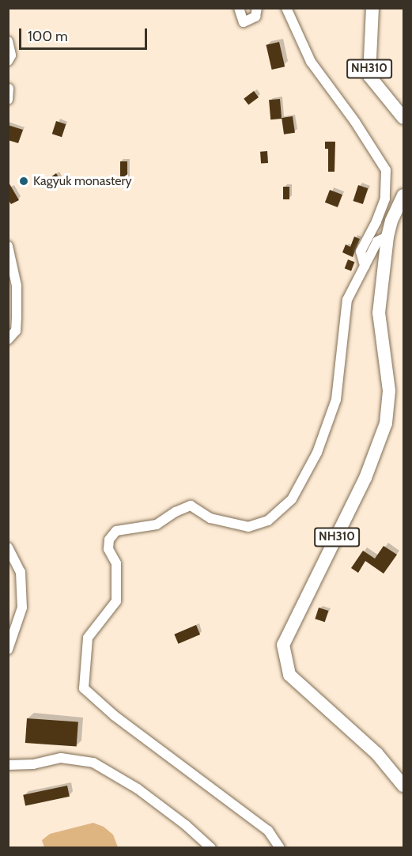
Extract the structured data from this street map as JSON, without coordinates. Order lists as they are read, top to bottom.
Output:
{
  "streets": {
    "highway": ["NH310"]
  },
  "places": ["Kagyuk monastery"],
  "scale_bar": "100 m"
}
